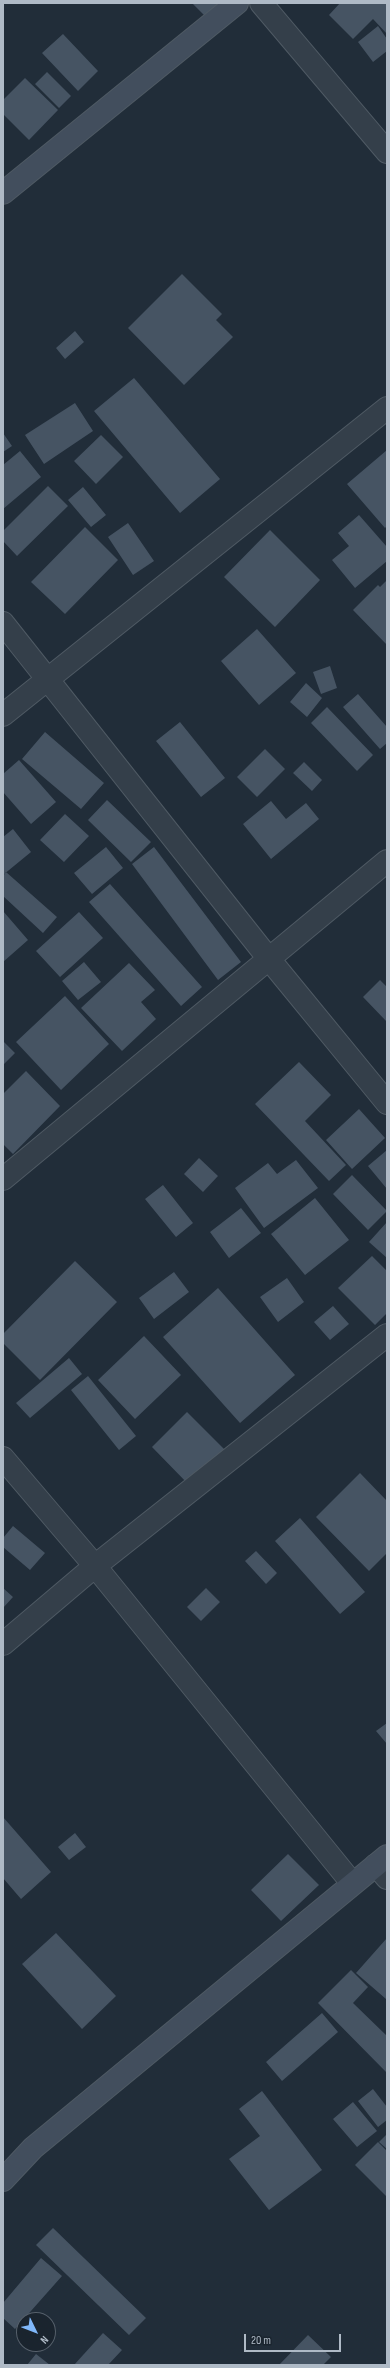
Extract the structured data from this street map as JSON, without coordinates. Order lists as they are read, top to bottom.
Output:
{
  "scale_bar": "20 m",
  "north": "bottom right"
}
